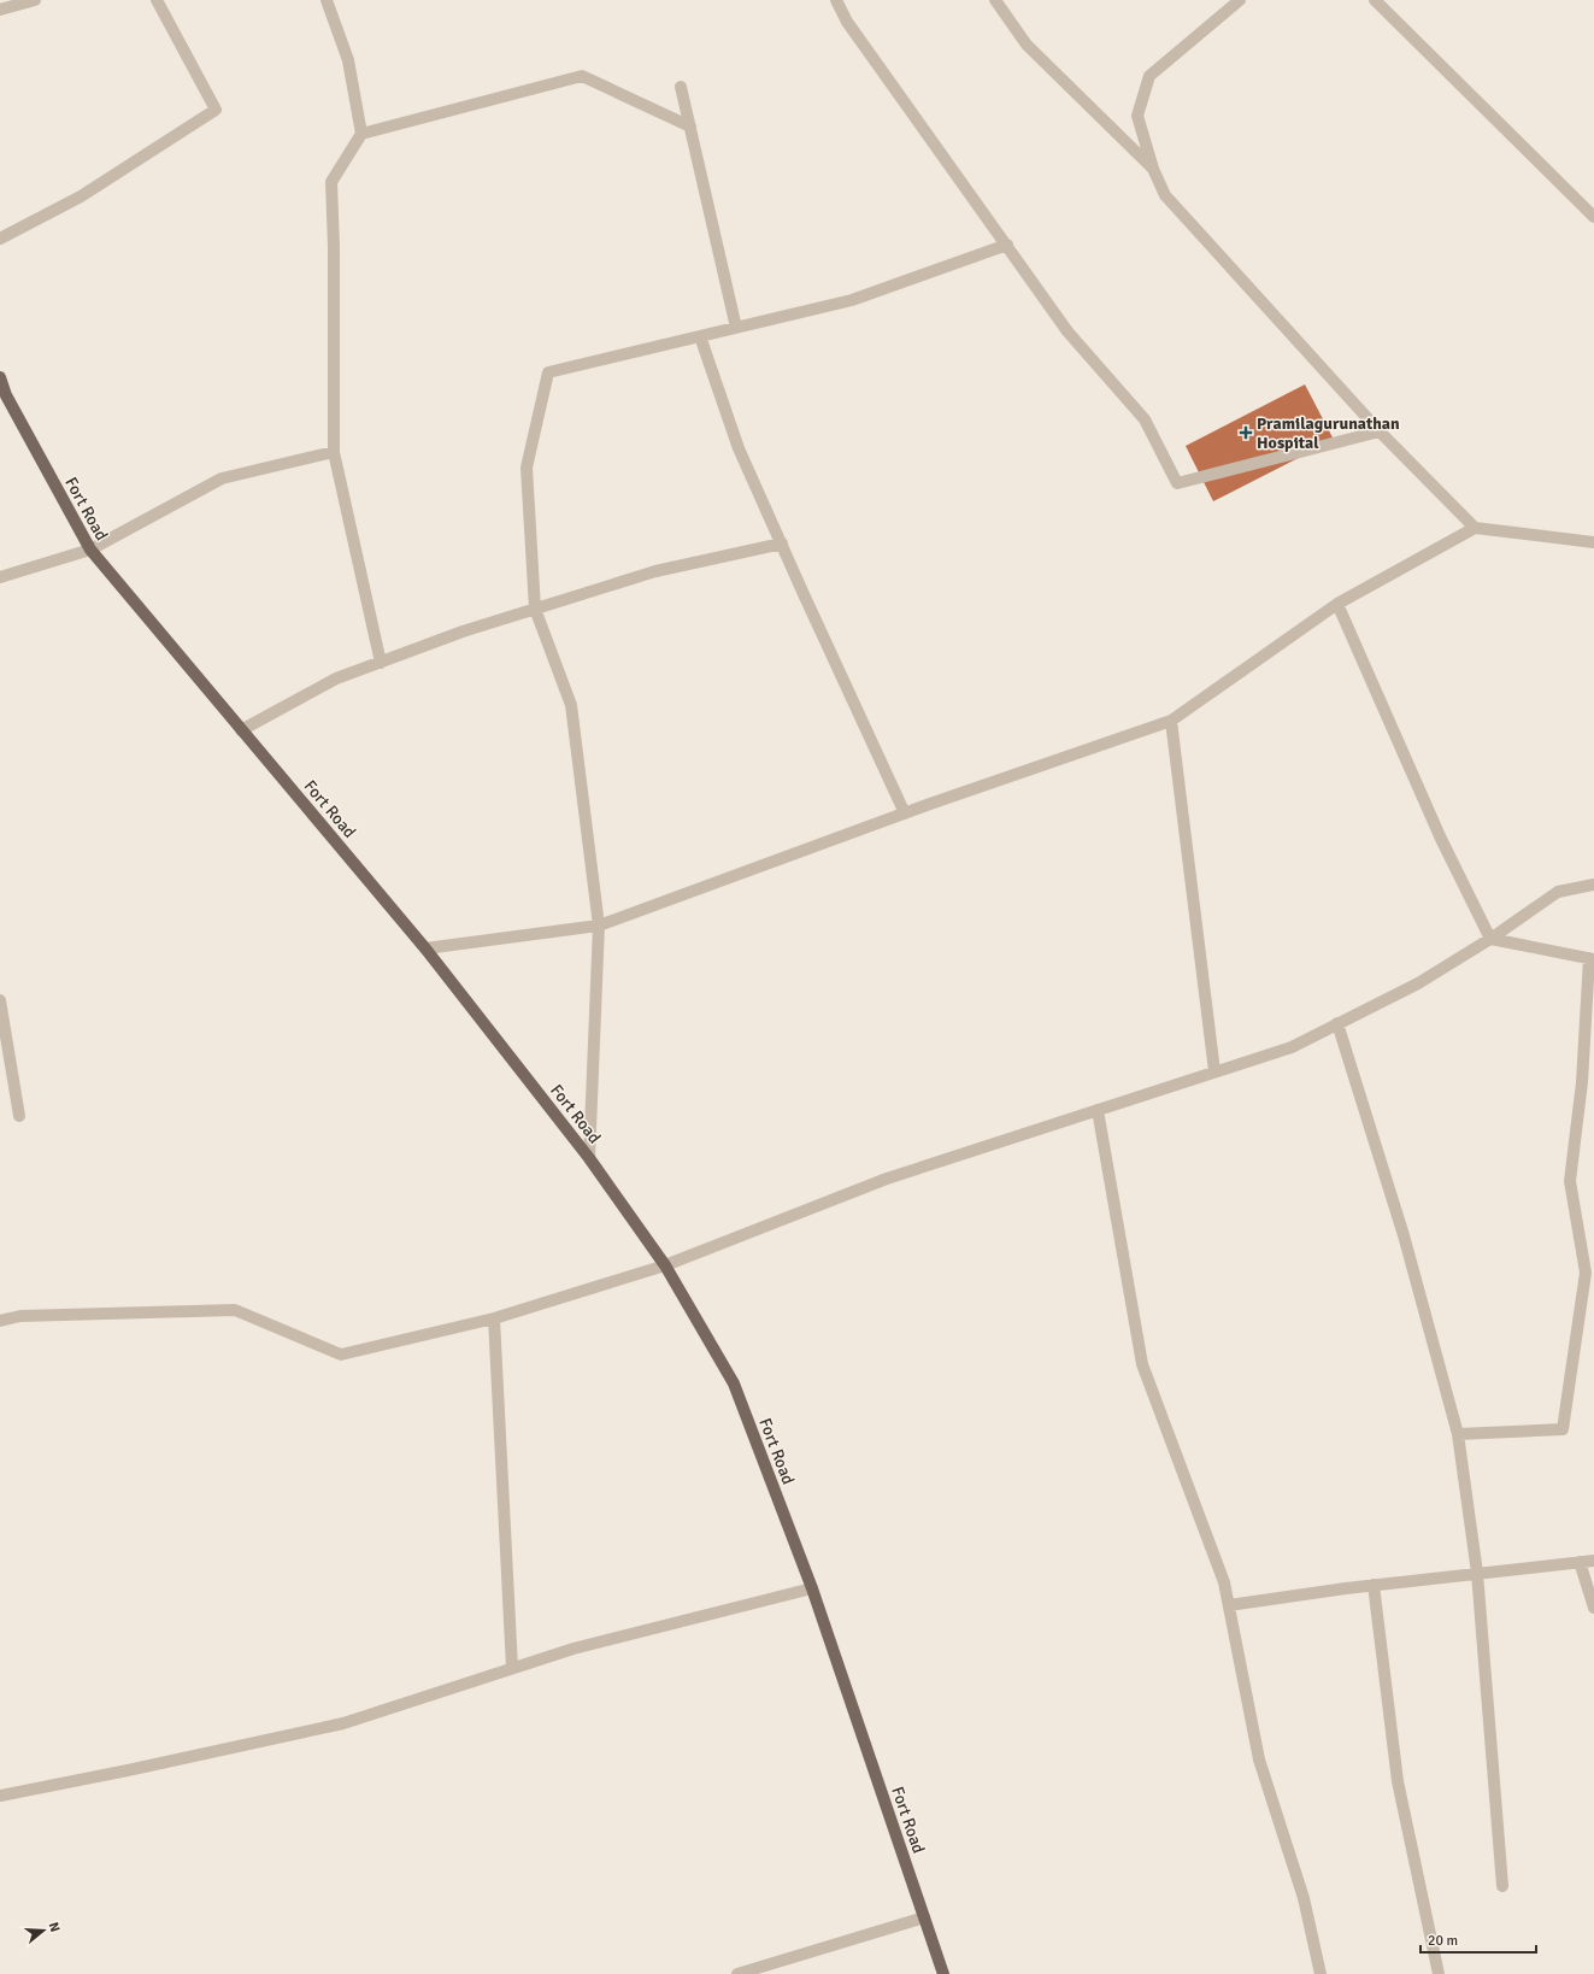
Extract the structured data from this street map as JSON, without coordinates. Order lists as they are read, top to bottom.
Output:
{
  "streets": {
    "main road": ["Fort Road"]
  },
  "places": {
    "health": ["Pramilagurunathan Hospital"]
  },
  "scale_bar": "20 m",
  "north": "right"
}
